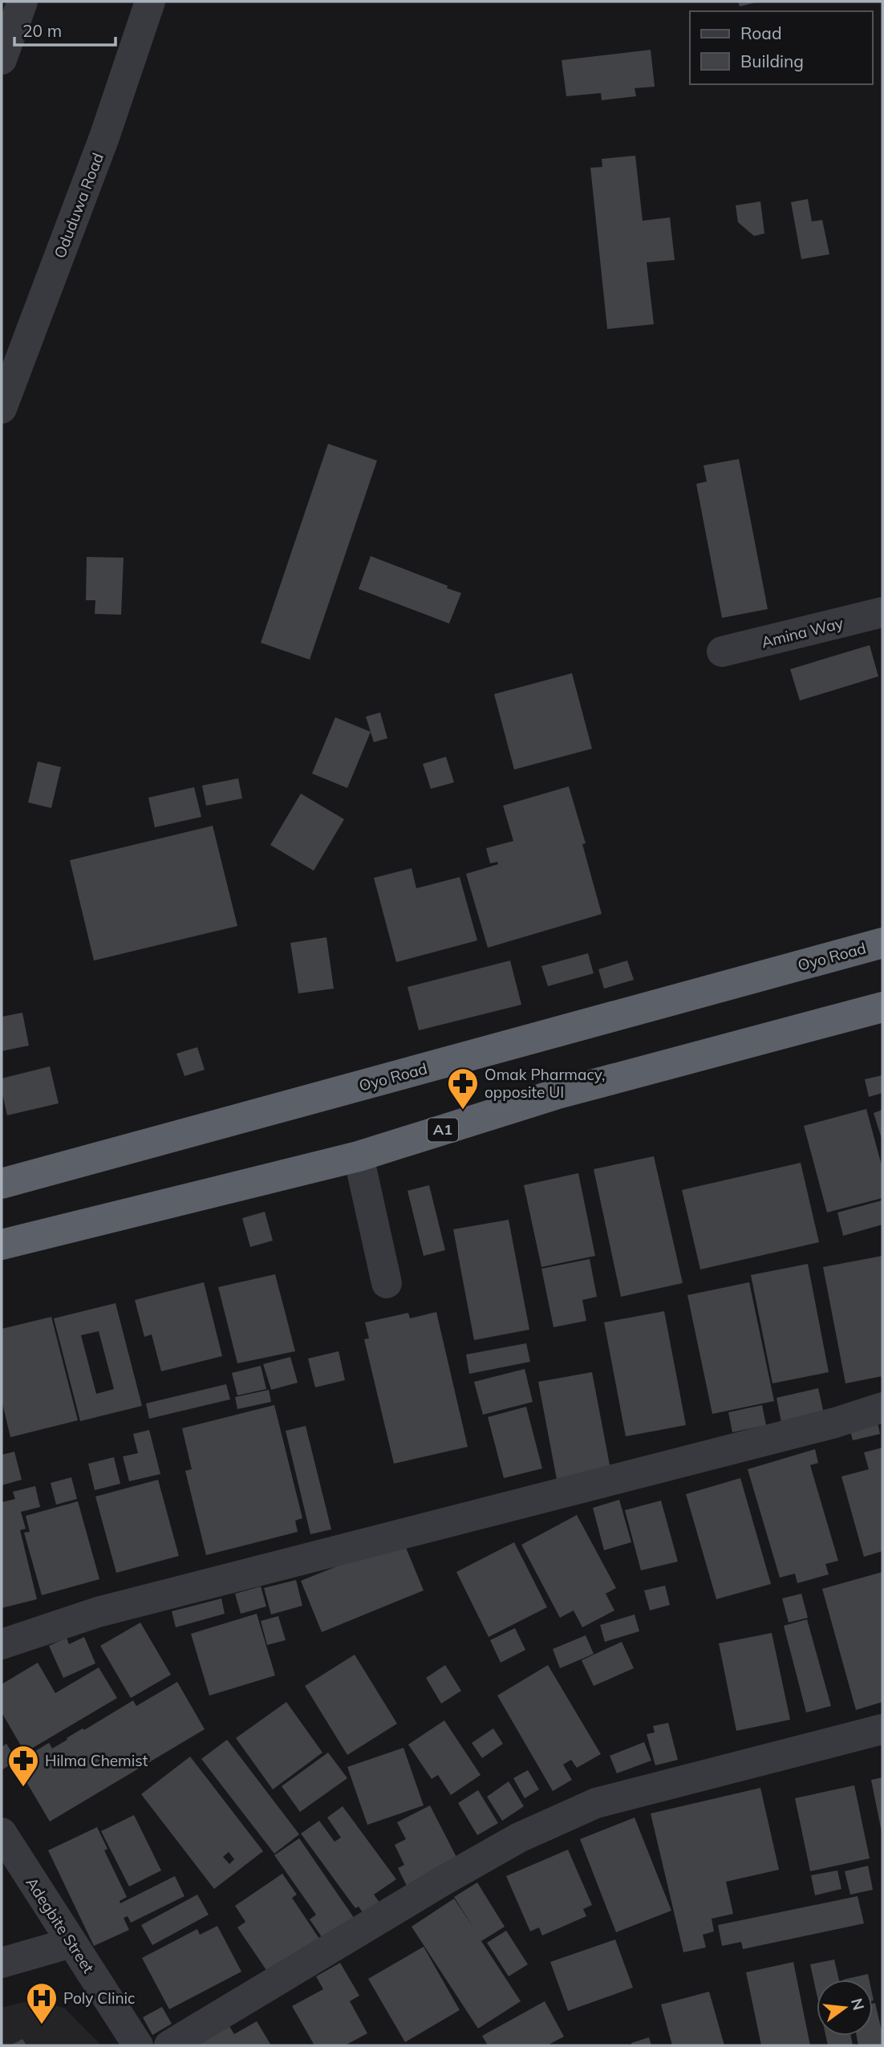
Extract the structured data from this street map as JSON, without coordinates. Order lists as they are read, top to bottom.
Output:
{
  "streets": {
    "highway": ["Oyo Road", "A1"],
    "street": ["Oduduwa Road", "Amina Way", "Adegbite Street"]
  },
  "places": {
    "pharmacy": ["Omak Pharmacy, opposite UI", "Hilma Chemist"],
    "hospital": ["Poly Clinic"]
  },
  "legend": ["Road", "Building"],
  "scale_bar": "20 m",
  "north": "right"
}
